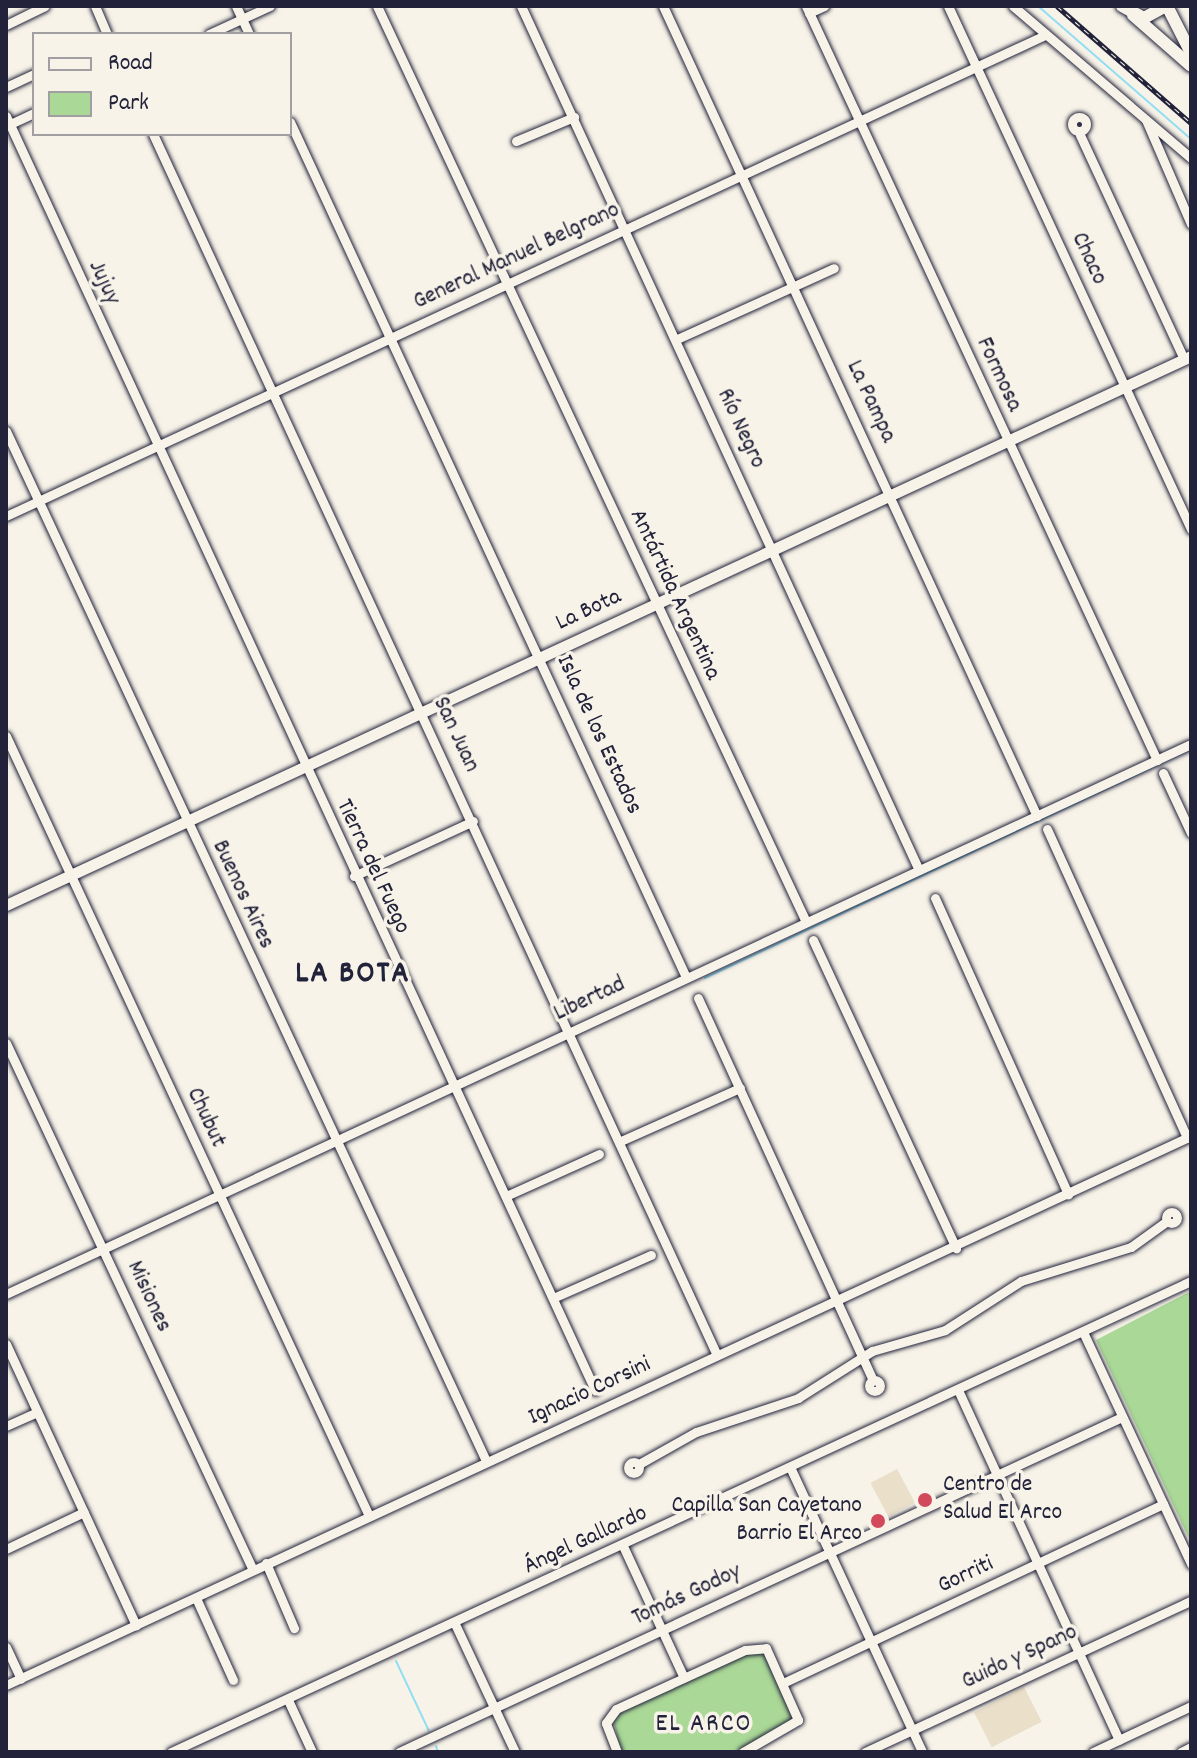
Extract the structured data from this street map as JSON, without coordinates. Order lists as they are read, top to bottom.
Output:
{
  "streets": {
    "street": [
      "General Manuel Belgrano",
      "Chaco",
      "Jujuy",
      "Formosa",
      "La Pampa",
      "Río Negro",
      "Antártida Argentina",
      "La Bota",
      "San Juan",
      "Isla de los Estados",
      "Tierra del Fuego",
      "Buenos Aires",
      "Libertad",
      "Chubut",
      "Misiones",
      "Ignacio Corsini",
      "Ángel Gallardo",
      "Gorriti",
      "Tomás Godoy",
      "Guido y Spano"
    ]
  },
  "crossings": [
    ["General Manuel Belgrano", "Chaco"],
    ["General Manuel Belgrano", "Jujuy"],
    ["General Manuel Belgrano", "Formosa"],
    ["General Manuel Belgrano", "La Pampa"],
    ["General Manuel Belgrano", "Río Negro"],
    ["General Manuel Belgrano", "Antártida Argentina"],
    ["General Manuel Belgrano", "San Juan"],
    ["General Manuel Belgrano", "Isla de los Estados"],
    ["General Manuel Belgrano", "Tierra del Fuego"],
    ["General Manuel Belgrano", "Buenos Aires"],
    ["Chaco", "La Bota"],
    ["Jujuy", "Tierra del Fuego"],
    ["Formosa", "La Bota"],
    ["Formosa", "Libertad"],
    ["La Pampa", "La Bota"],
    ["La Pampa", "Libertad"],
    ["Río Negro", "La Bota"],
    ["Río Negro", "Libertad"],
    ["Antártida Argentina", "La Bota"],
    ["Antártida Argentina", "Libertad"],
    ["La Bota", "San Juan"],
    ["La Bota", "Isla de los Estados"],
    ["La Bota", "Tierra del Fuego"],
    ["La Bota", "Buenos Aires"],
    ["La Bota", "Chubut"],
    ["San Juan", "Libertad"],
    ["San Juan", "Ignacio Corsini"],
    ["Isla de los Estados", "Libertad"],
    ["Tierra del Fuego", "Libertad"],
    ["Buenos Aires", "Libertad"],
    ["Buenos Aires", "Ignacio Corsini"],
    ["Libertad", "Chubut"],
    ["Libertad", "Misiones"],
    ["Chubut", "Ignacio Corsini"],
    ["Misiones", "Ignacio Corsini"]
  ],
  "districts": ["LA BOTA", "EL ARCO"],
  "places": ["Centro de Salud El Arco", "Capilla San Cayetano Barrio El Arco"],
  "legend": ["Road", "Park"]
}
